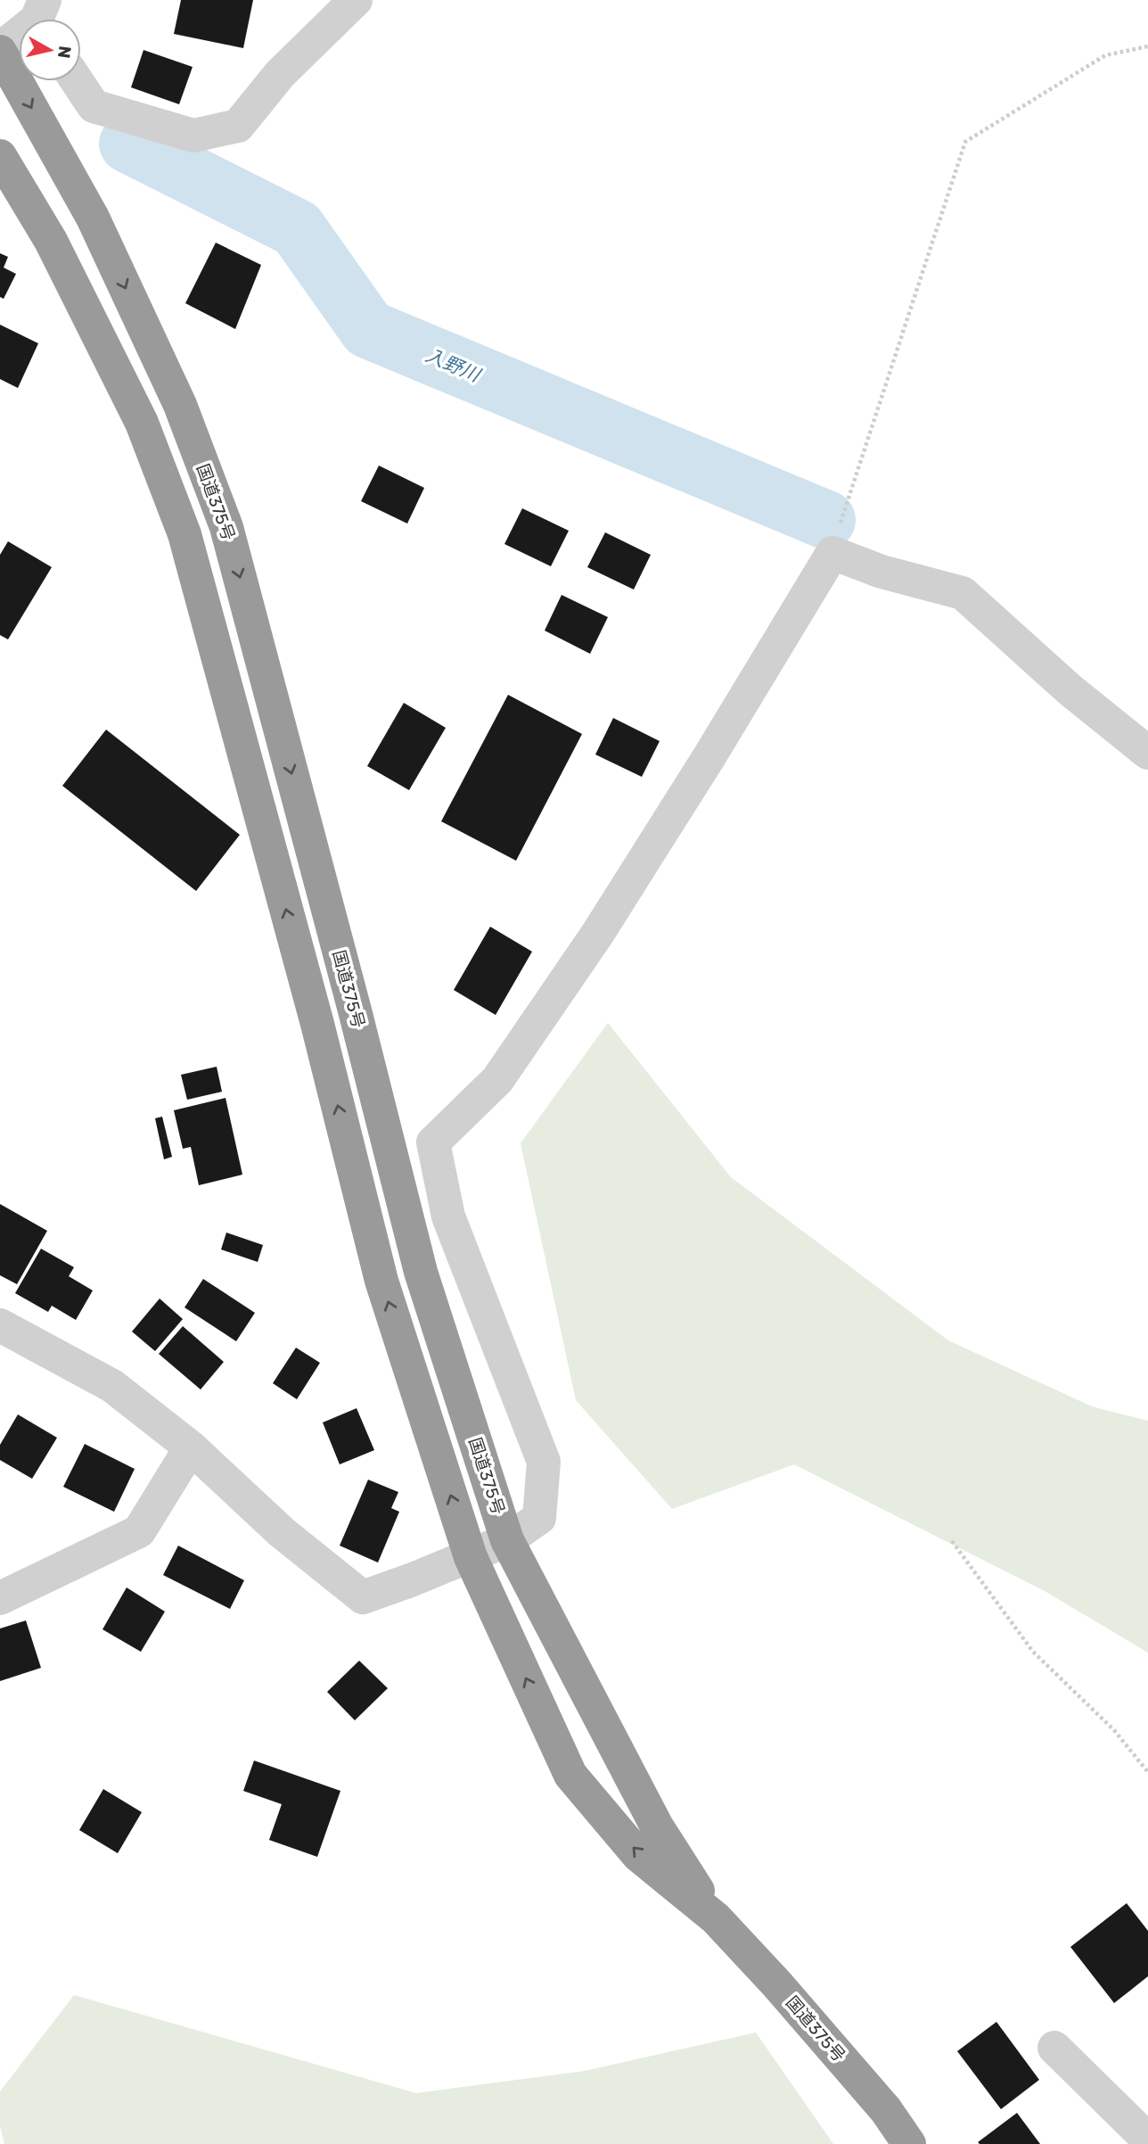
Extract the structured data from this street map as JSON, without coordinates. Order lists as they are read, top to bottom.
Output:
{
  "streets": {
    "highway": ["国道375号"]
  },
  "water": ["入野川"],
  "north": "right"
}
